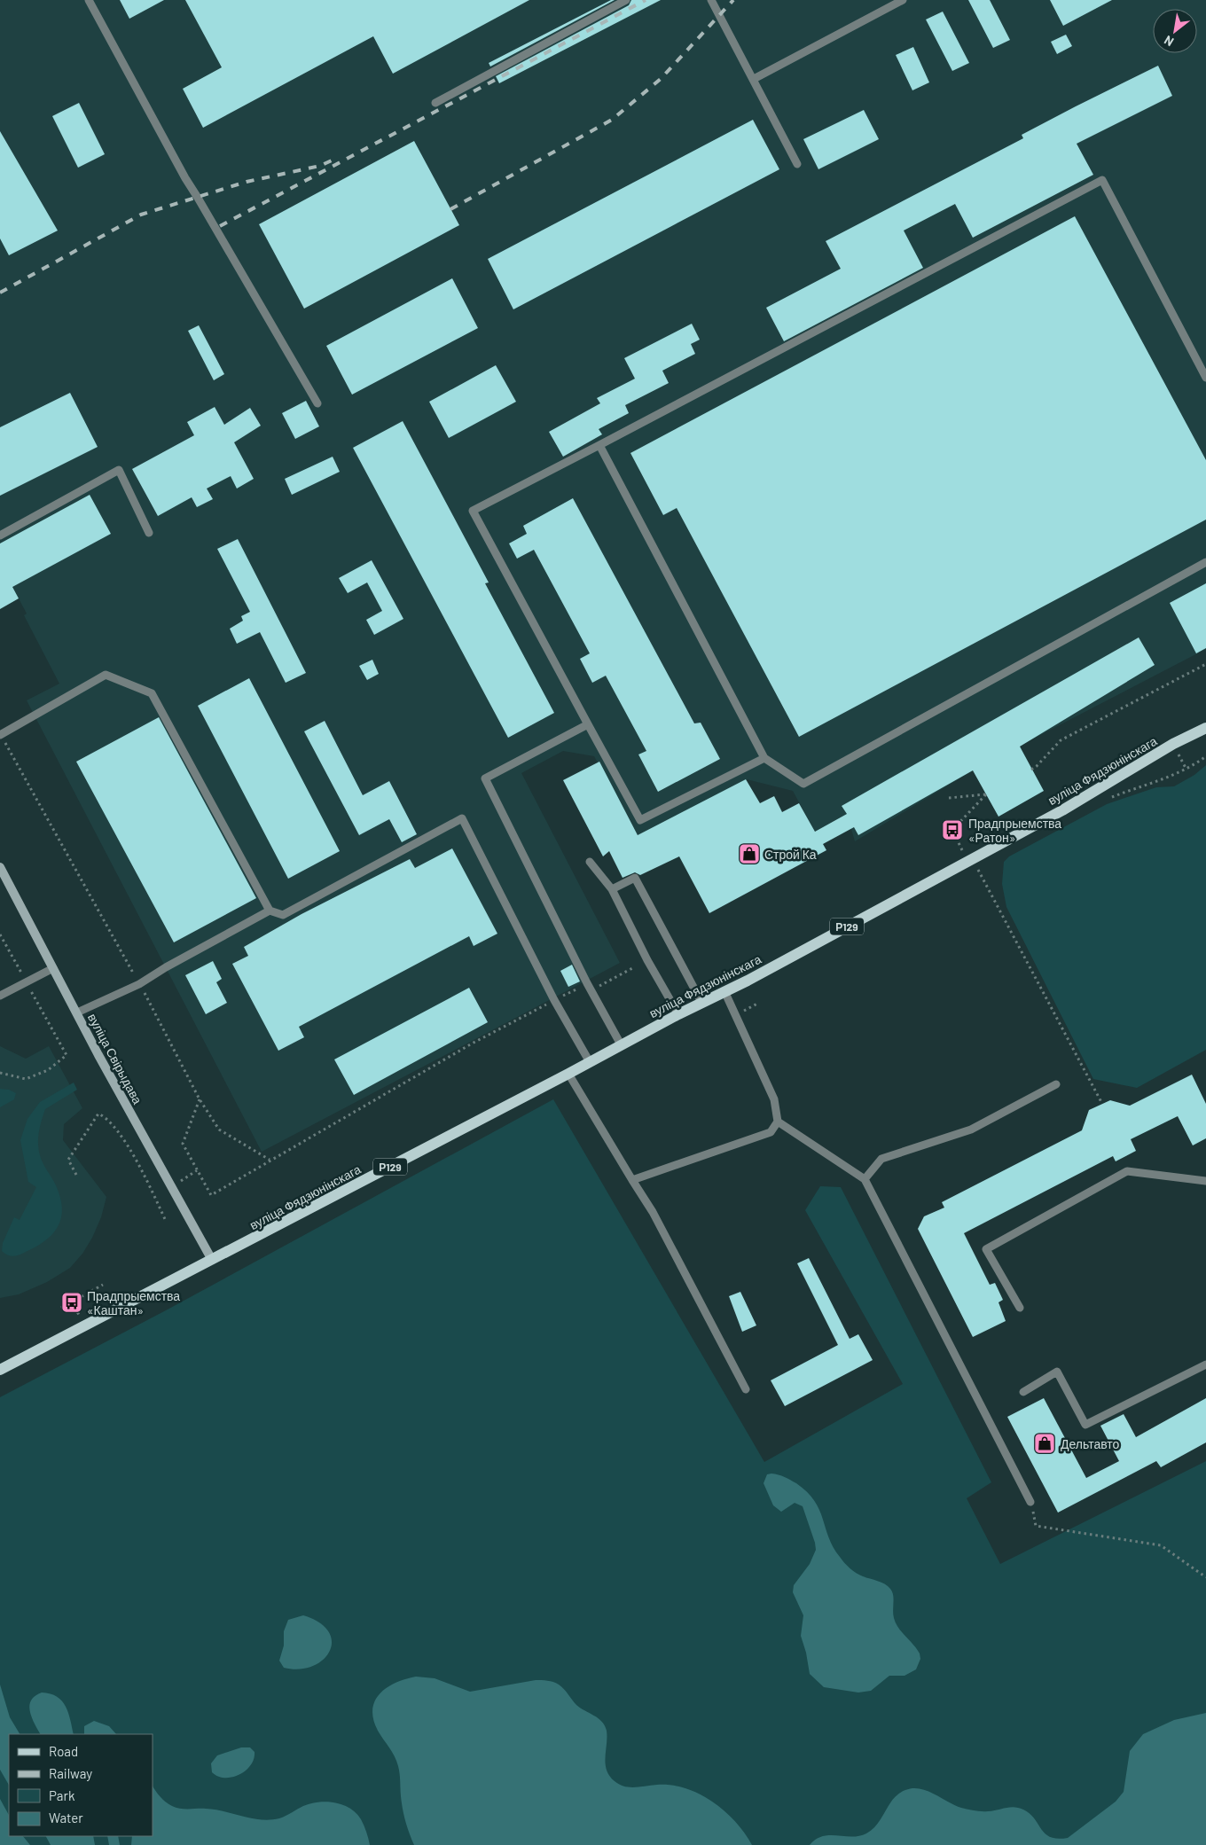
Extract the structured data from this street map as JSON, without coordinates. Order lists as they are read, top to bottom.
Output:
{
  "streets": {
    "main road": ["вуліца Фядзюнінскага", "Р129", "вуліца Свірыдава"]
  },
  "crossings": [
    ["вуліца Фядзюнінскага", "Р129"],
    ["вуліца Фядзюнінскага", "вуліца Свірыдава"],
    ["Р129", "вуліца Свірыдава"]
  ],
  "places": {
    "bus stop": ["Прадпрыемства «Ратон»", "Прадпрыемства «Каштан»"],
    "shop": ["Строй Ка", "Дельтавто"]
  },
  "legend": [
    "Road",
    "Railway",
    "Park",
    "Water"
  ],
  "north": "bottom left"
}
